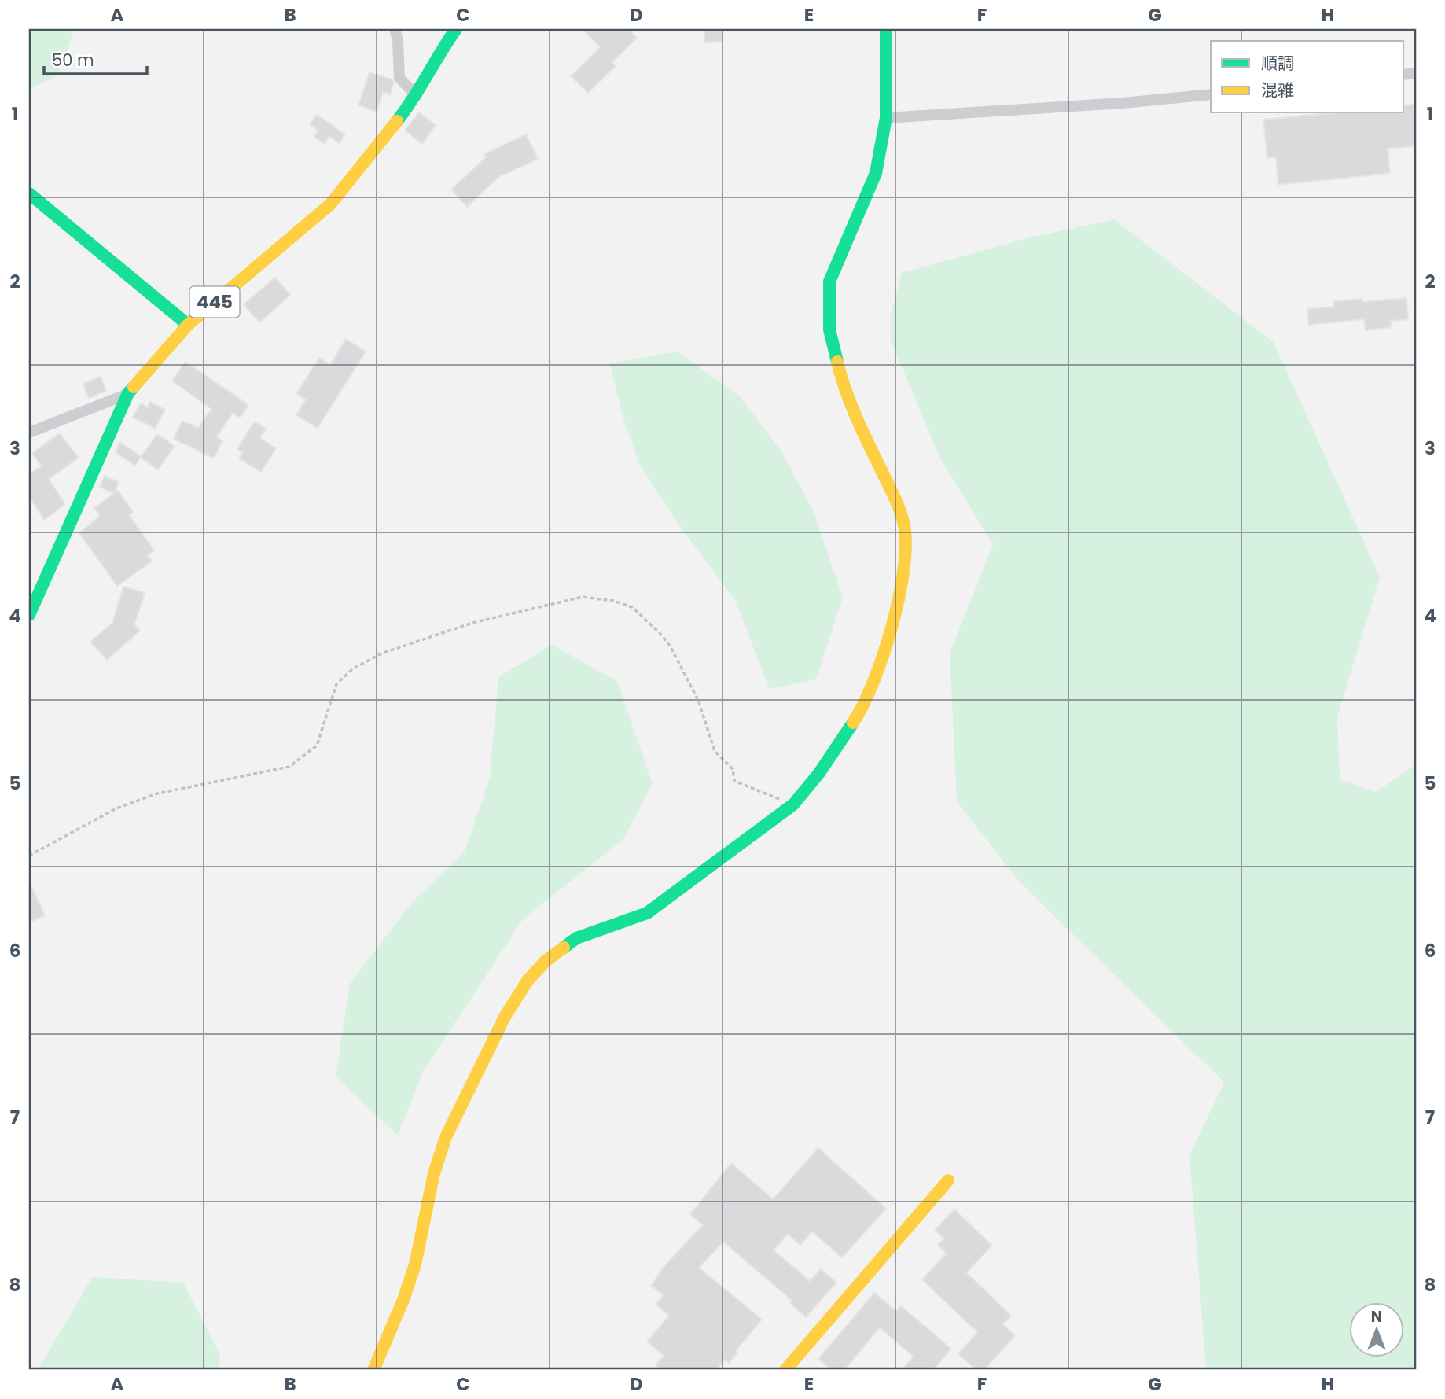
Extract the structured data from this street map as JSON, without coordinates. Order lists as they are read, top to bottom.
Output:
{
  "streets": {
    "main road": ["445"]
  },
  "legend": ["順調", "混雑"],
  "scale_bar": "50 m",
  "north": "top",
  "grid": {
    "columns": [
      "A",
      "B",
      "C",
      "D",
      "E",
      "F",
      "G",
      "H"
    ],
    "rows": [
      "1",
      "2",
      "3",
      "4",
      "5",
      "6",
      "7",
      "8"
    ]
  }
}
